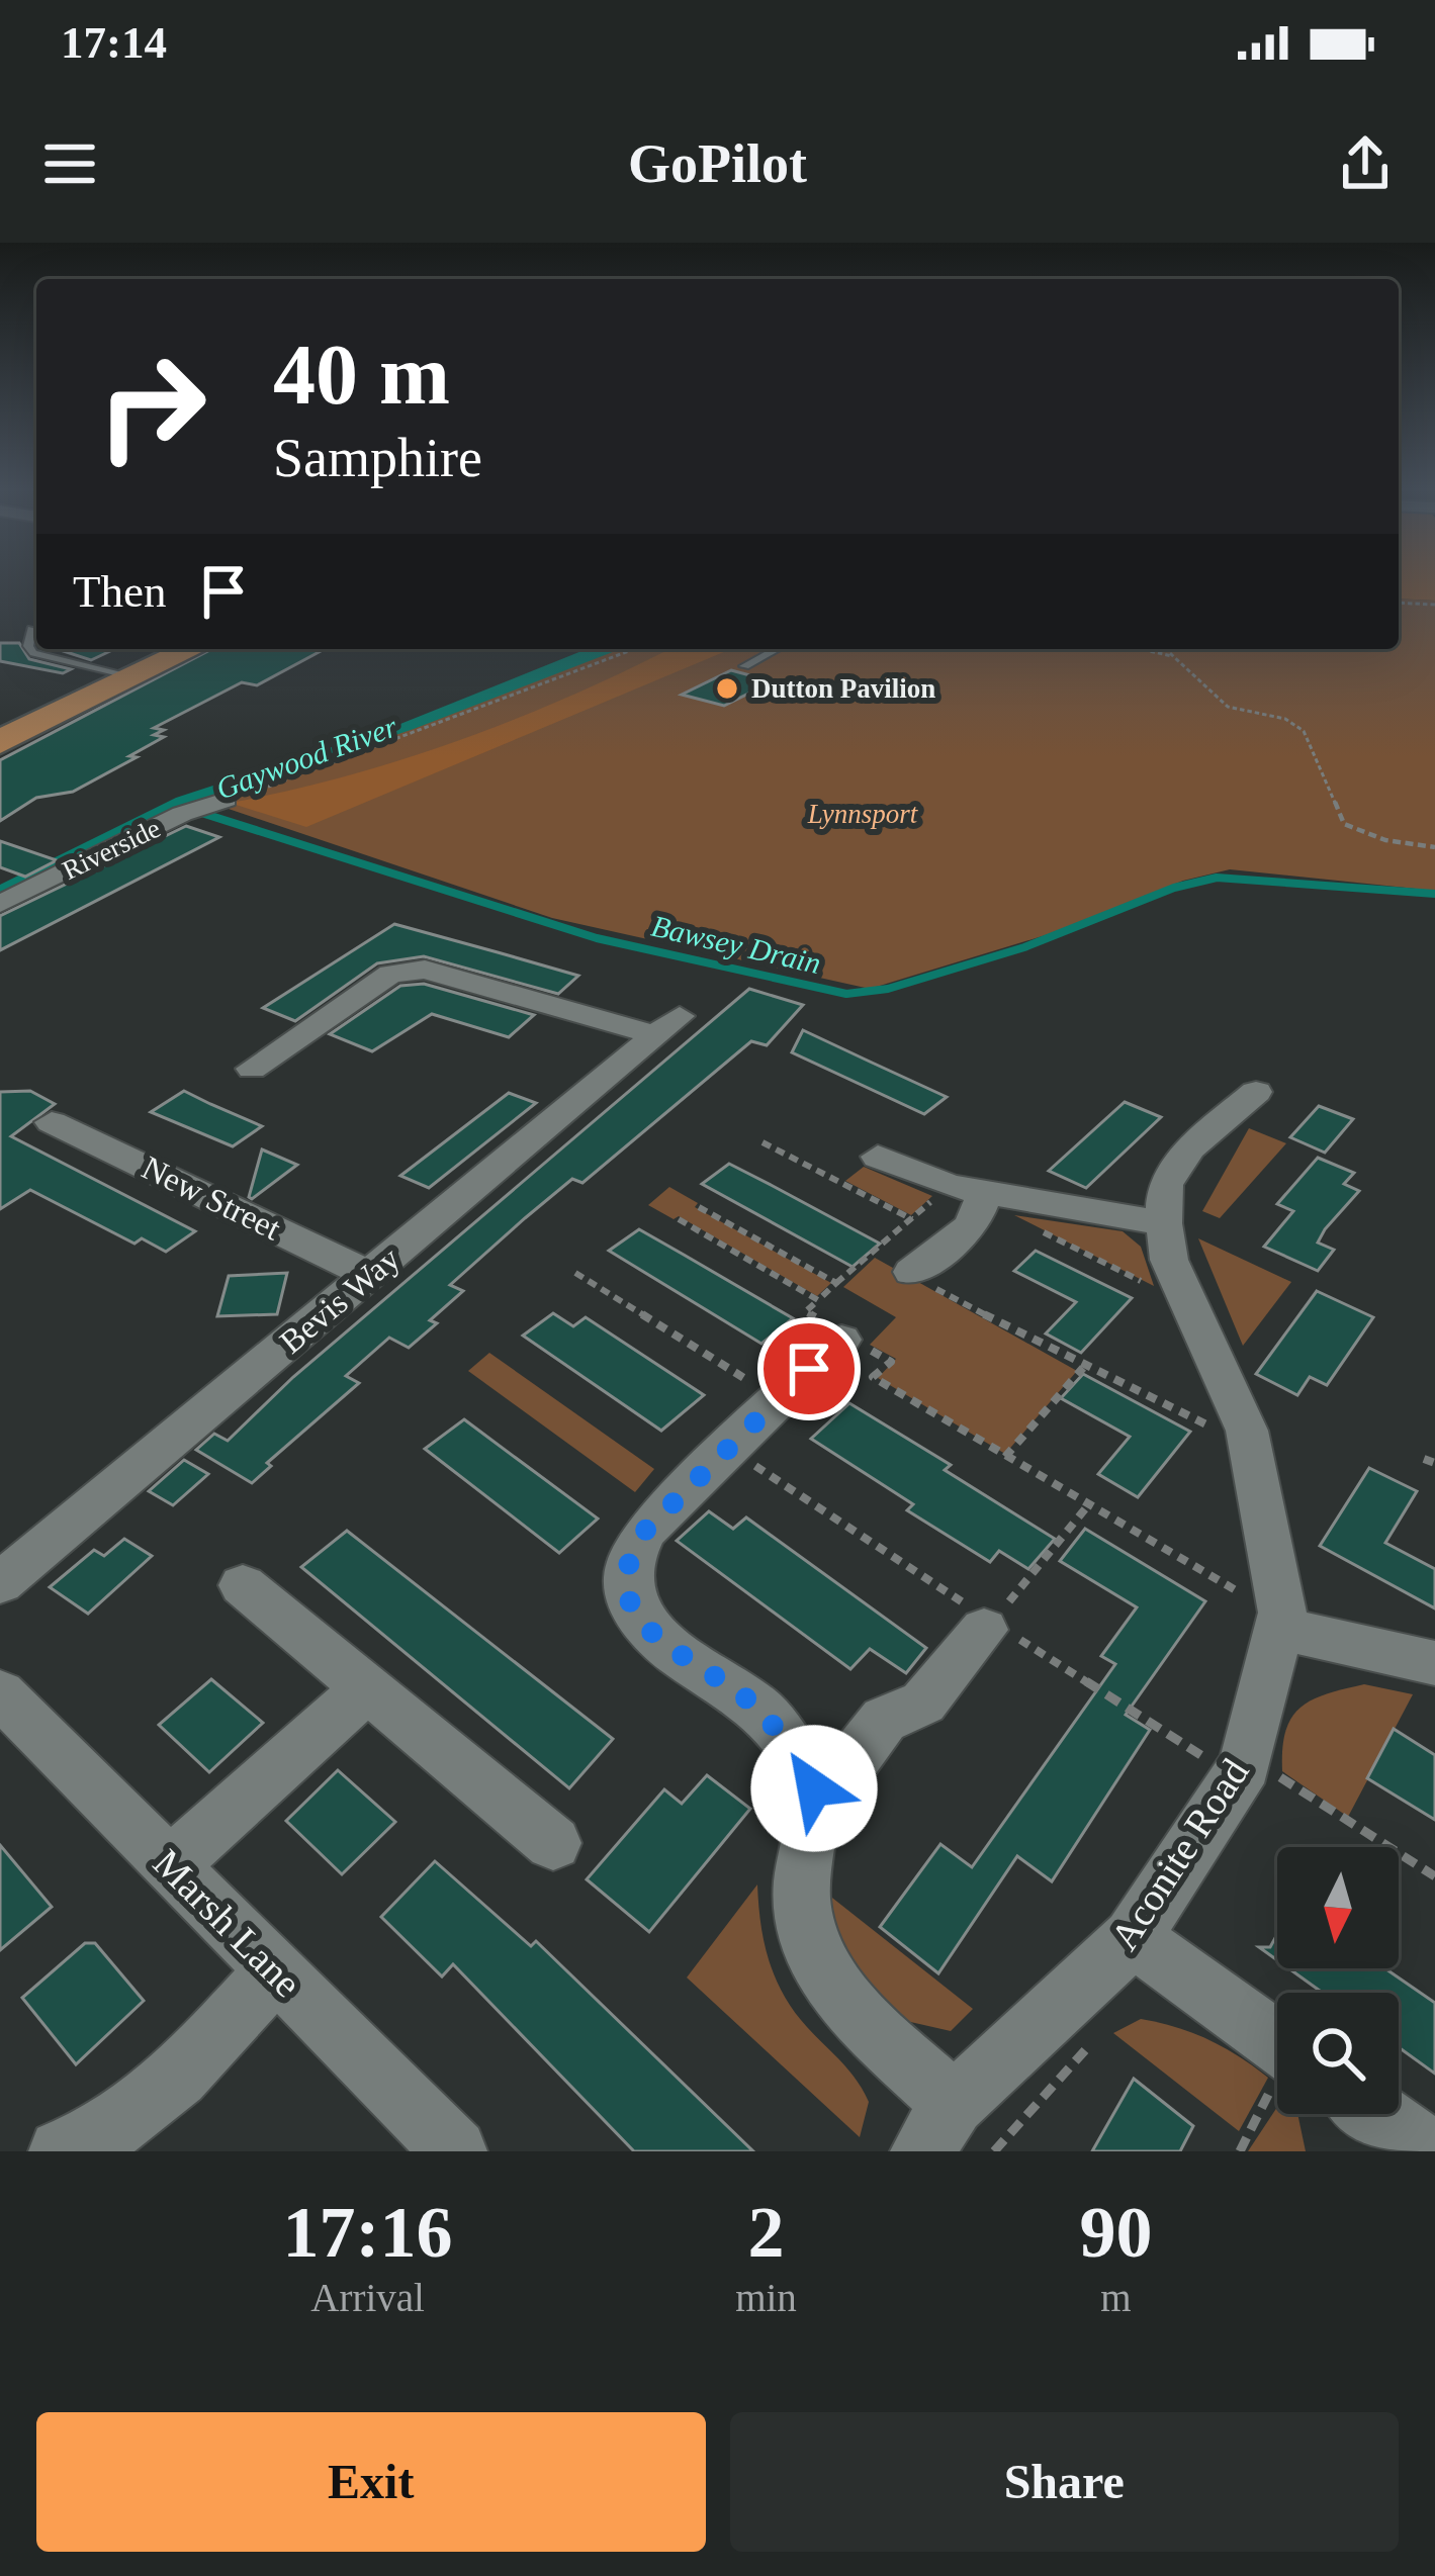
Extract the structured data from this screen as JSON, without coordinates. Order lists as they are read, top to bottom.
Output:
{
  "streets": {
    "street": [
      "Riverside",
      "New Street",
      "Bevis Way",
      "Aconite Road",
      "Marsh Lane"
    ]
  },
  "crossings": [
    ["New Street", "Bevis Way"]
  ],
  "water": ["Gaywood River", "Bawsey Drain"],
  "parks": ["Lynnsport"],
  "places": ["Dutton Pavilion"],
  "north": "bottom",
  "page": {
    "status": "17:14",
    "header": "GoPilot",
    "turn": ["40 m", "Samphire"],
    "then": "Then",
    "eta": [
      "17:16",
      "Arrival",
      "2",
      "min",
      "90",
      "m"
    ],
    "buttons": ["Exit", "Share"]
  }
}
